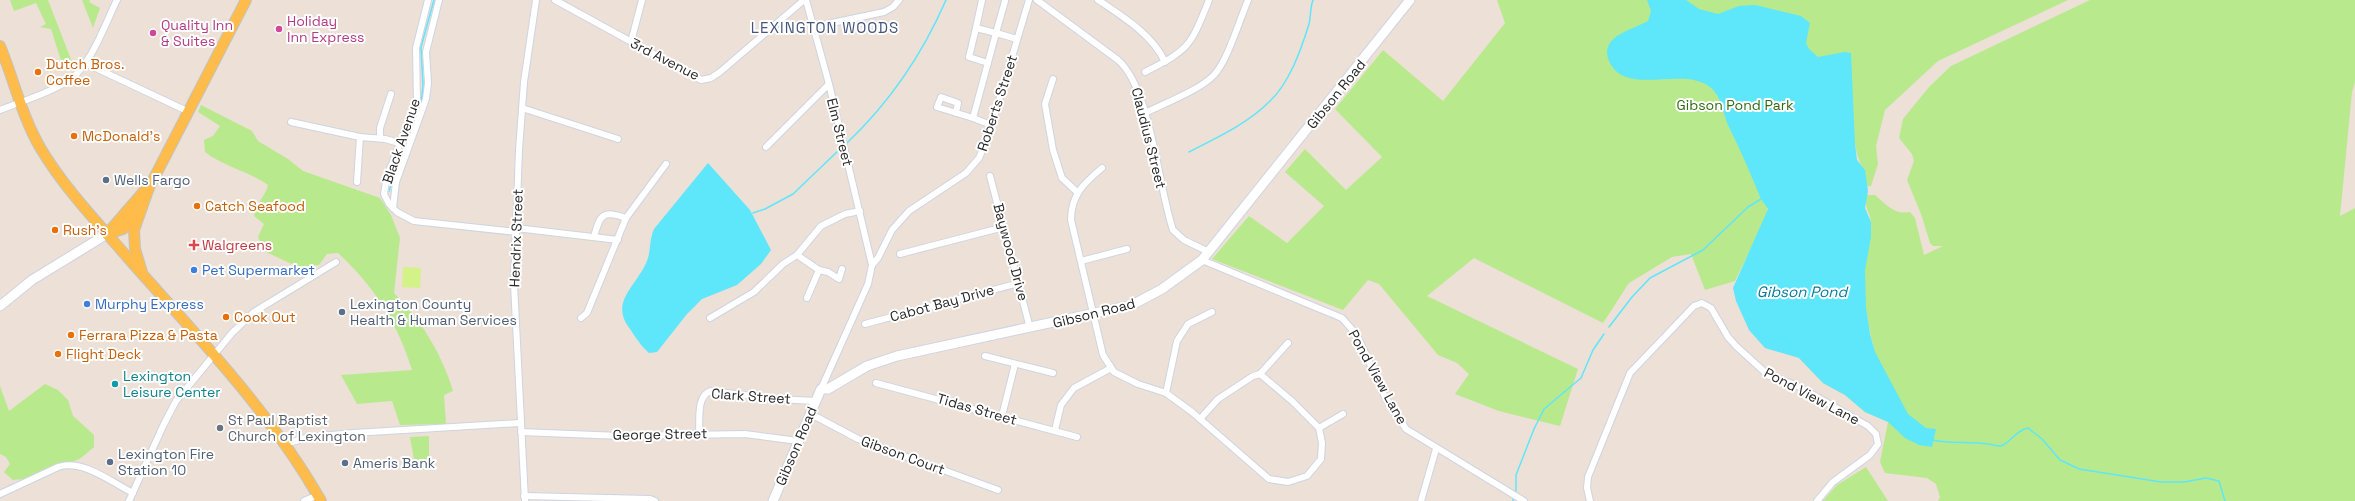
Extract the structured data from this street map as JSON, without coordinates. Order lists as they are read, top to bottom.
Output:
{
  "streets": {
    "street": [
      "3rd Avenue",
      "Gibson Road",
      "Roberts Street",
      "Elm Street",
      "Claudius Street",
      "Black Avenue",
      "Hendrix Street",
      "Baywood Drive",
      "Cabot Bay Drive",
      "Pond View Lane",
      "Clark Street",
      "Tidas Street",
      "George Street",
      "Gibson Court"
    ]
  },
  "crossings": [
    ["3rd Avenue", "Elm Street"],
    ["Gibson Road", "Roberts Street"],
    ["Gibson Road", "Claudius Street"],
    ["Gibson Road", "Baywood Drive"],
    ["Gibson Road", "Pond View Lane"],
    ["Gibson Road", "Clark Street"],
    ["Gibson Road", "George Street"],
    ["Gibson Road", "Gibson Court"],
    ["Roberts Street", "Elm Street"],
    ["Black Avenue", "Hendrix Street"],
    ["Hendrix Street", "George Street"],
    ["Baywood Drive", "Cabot Bay Drive"],
    ["Clark Street", "George Street"]
  ],
  "districts": ["LEXINGTON WOODS"],
  "water": ["Gibson Pond"],
  "parks": ["Gibson Pond Park"],
  "places": {
    "other": [
      "Holiday Inn Express",
      "Quality Inn & Suites",
      "Dutch Bros. Coffee",
      "McDonald's",
      "Wells Fargo",
      "Catch Seafood",
      "Rush's",
      "Pet Supermarket",
      "Murphy Express",
      "Lexington County Health & Human Services",
      "Cook Out",
      "Ferrara Pizza & Pasta",
      "Flight Deck",
      "Lexington Leisure Center",
      "St Paul Baptist Church of Lexington",
      "Lexington Fire Station 10",
      "Ameris Bank"
    ],
    "health": ["Walgreens"]
  }
}
